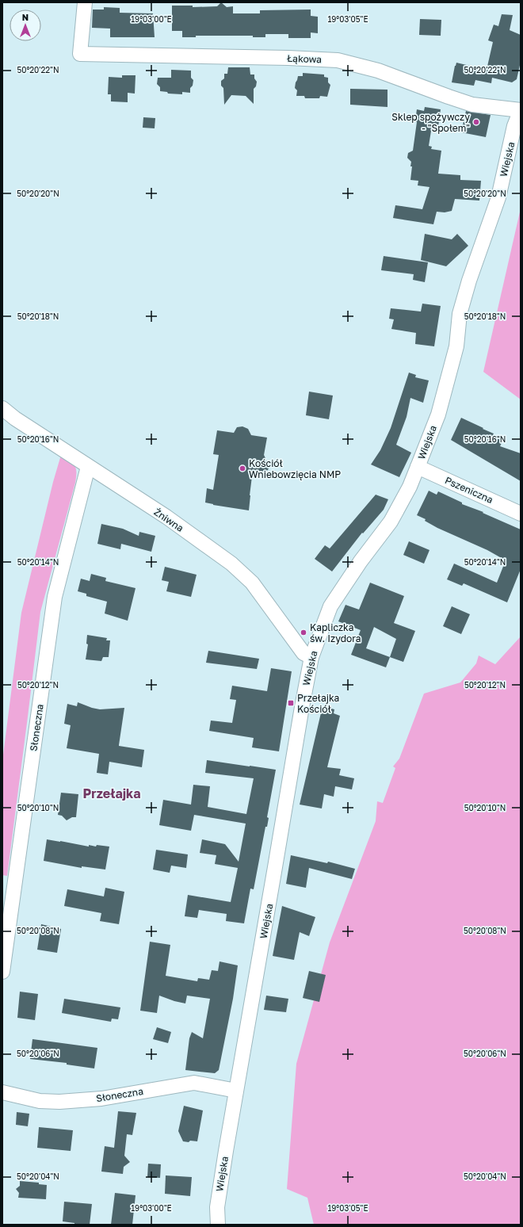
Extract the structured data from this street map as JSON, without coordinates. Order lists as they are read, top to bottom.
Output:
{
  "streets": {
    "street": [
      "Łąkowa",
      "Wiejska",
      "Pszeniczna",
      "Żniwna",
      "Słoneczna"
    ]
  },
  "crossings": [
    ["Łąkowa", "Wiejska"],
    ["Wiejska", "Pszeniczna"],
    ["Wiejska", "Żniwna"],
    ["Wiejska", "Słoneczna"],
    ["Żniwna", "Słoneczna"]
  ],
  "districts": ["Przełajka"],
  "places": {
    "other": ["Sklep spożywczy - \"Społem\"", "Kościół Wniebowzięcia NMP", "Kapliczka św. Izydora"],
    "transit": ["Przełajka Kościół"]
  },
  "north": "top",
  "coordinates": [
    "19°03'00\"E",
    "19°03'05\"E",
    "50°20'22\"N",
    "50°20'20\"N",
    "50°20'18\"N",
    "50°20'16\"N",
    "50°20'14\"N",
    "50°20'12\"N",
    "50°20'10\"N",
    "50°20'08\"N",
    "50°20'06\"N",
    "50°20'04\"N"
  ]
}
